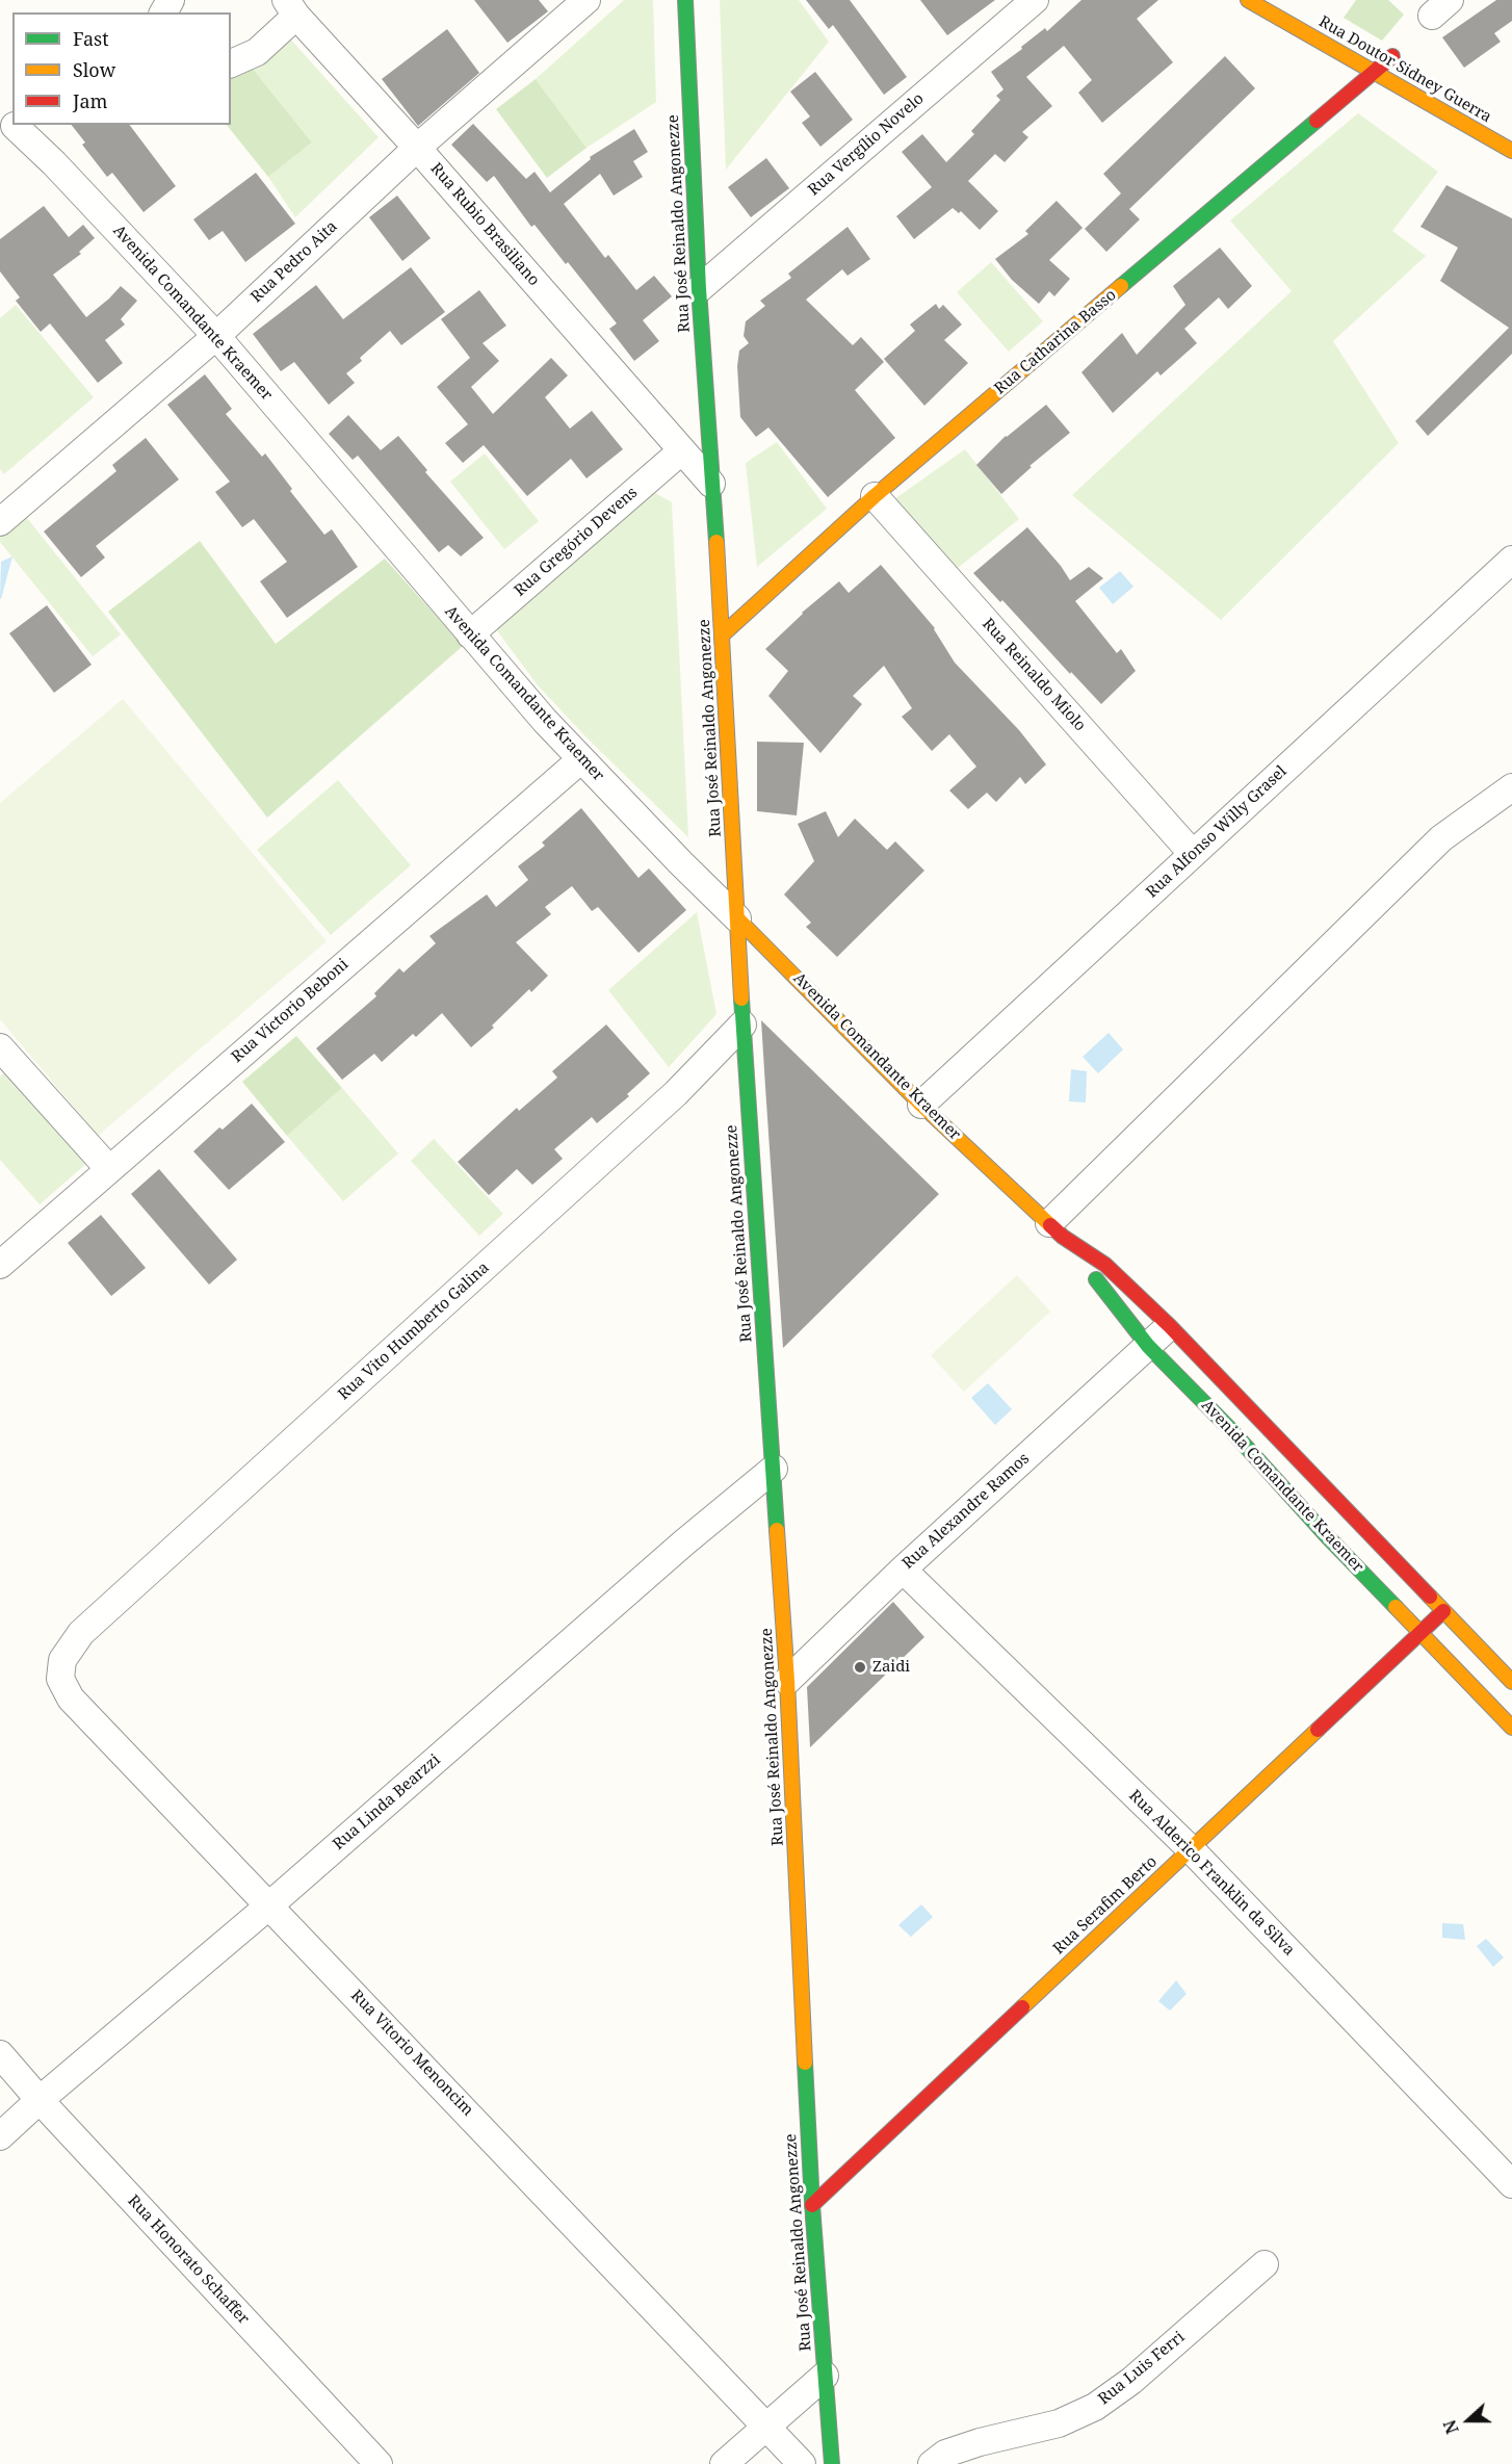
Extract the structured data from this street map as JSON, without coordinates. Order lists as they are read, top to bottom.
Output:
{
  "streets": {
    "main road": [
      "Rua Doutor Sidney Guerra",
      "Rua José Reinaldo Angonezze",
      "Avenida Comandante Kraemer",
      "Rua Catharina Basso",
      "Rua Serafim Berto"
    ],
    "street": [
      "Rua Vergílio Novelo",
      "Rua Rubio Brasiliano",
      "Rua Pedro Aita",
      "Rua Gregório Devens",
      "Rua Reinaldo Miolo",
      "Rua Alfonso Willy Grasel",
      "Rua Victorio Beboni",
      "Rua Vito Humberto Galina",
      "Rua Alexandre Ramos",
      "Rua Linda Bearzzi",
      "Rua Alderico Franklin da Silva",
      "Rua Vitorio Menoncim",
      "Rua Honorato Schaffer",
      "Rua Luis Ferri"
    ]
  },
  "crossings": [
    ["Rua Doutor Sidney Guerra", "Rua Catharina Basso"],
    ["Rua Vergílio Novelo", "Rua José Reinaldo Angonezze"],
    ["Rua José Reinaldo Angonezze", "Rua Rubio Brasiliano"],
    ["Rua José Reinaldo Angonezze", "Avenida Comandante Kraemer"],
    ["Rua José Reinaldo Angonezze", "Rua Catharina Basso"],
    ["Rua José Reinaldo Angonezze", "Rua Vito Humberto Galina"],
    ["Rua José Reinaldo Angonezze", "Rua Alexandre Ramos"],
    ["Rua José Reinaldo Angonezze", "Rua Linda Bearzzi"],
    ["Rua José Reinaldo Angonezze", "Rua Serafim Berto"],
    ["Rua Rubio Brasiliano", "Rua Pedro Aita"],
    ["Rua Rubio Brasiliano", "Rua Gregório Devens"],
    ["Rua Pedro Aita", "Avenida Comandante Kraemer"],
    ["Avenida Comandante Kraemer", "Rua Gregório Devens"],
    ["Avenida Comandante Kraemer", "Rua Alfonso Willy Grasel"],
    ["Avenida Comandante Kraemer", "Rua Victorio Beboni"],
    ["Avenida Comandante Kraemer", "Rua Alexandre Ramos"],
    ["Avenida Comandante Kraemer", "Rua Serafim Berto"],
    ["Rua Catharina Basso", "Rua Reinaldo Miolo"],
    ["Rua Reinaldo Miolo", "Rua Alfonso Willy Grasel"],
    ["Rua Vito Humberto Galina", "Rua Vitorio Menoncim"],
    ["Rua Alexandre Ramos", "Rua Alderico Franklin da Silva"],
    ["Rua Linda Bearzzi", "Rua Vitorio Menoncim"],
    ["Rua Linda Bearzzi", "Rua Honorato Schaffer"],
    ["Rua Alderico Franklin da Silva", "Rua Serafim Berto"]
  ],
  "places": ["Zaidi"],
  "legend": ["Fast", "Slow", "Jam"],
  "north": "left"
}
